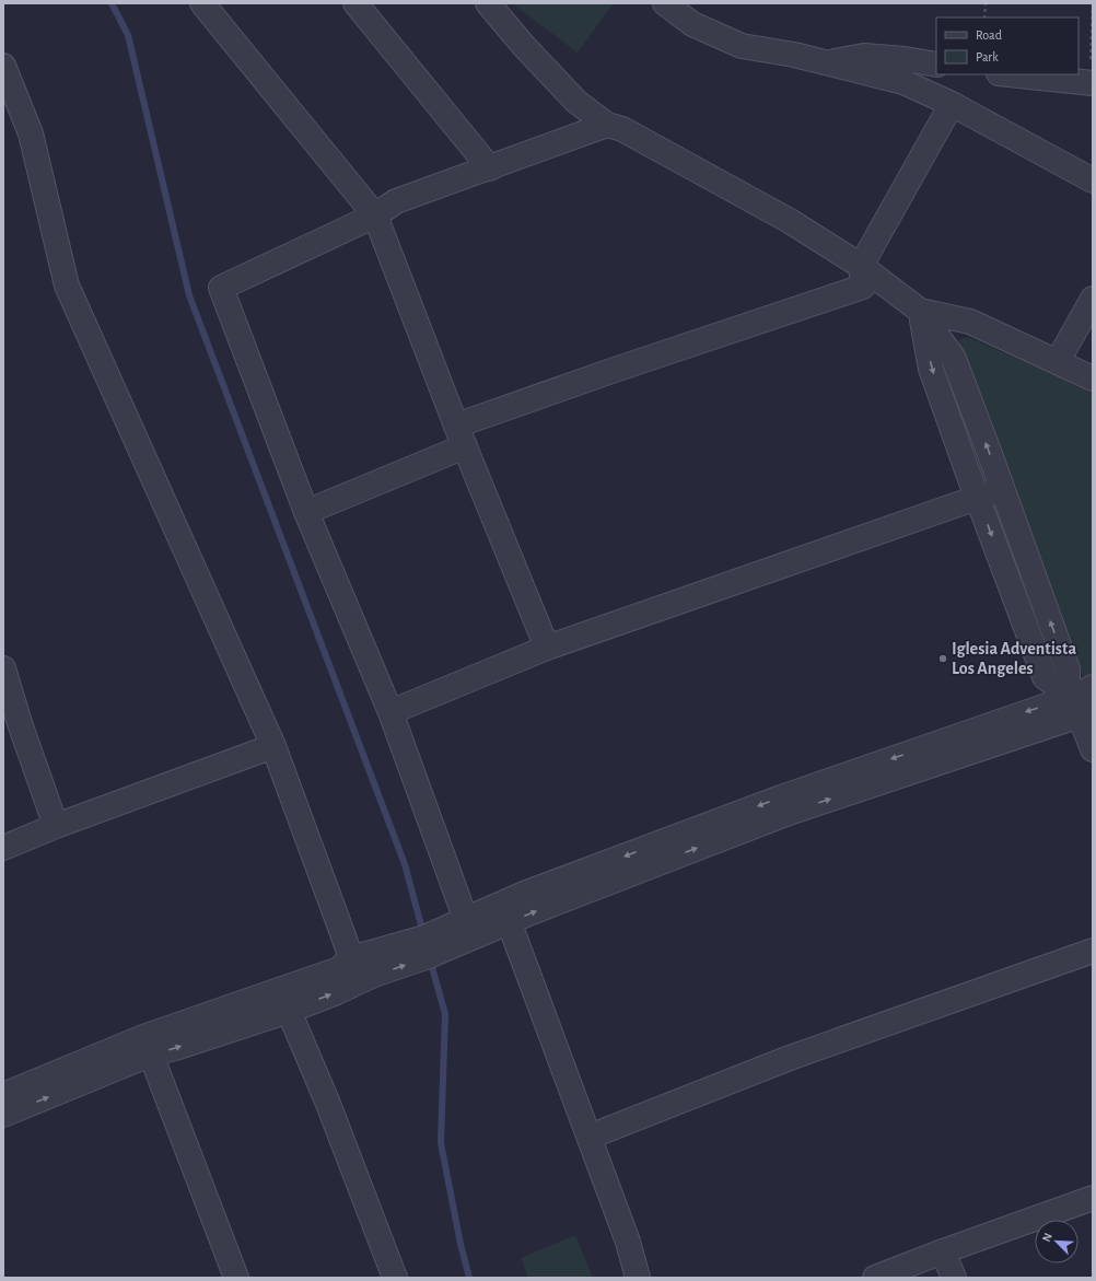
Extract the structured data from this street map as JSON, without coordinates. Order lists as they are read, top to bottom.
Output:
{
  "places": ["Iglesia Adventista Los Angeles"],
  "legend": ["Road", "Park"],
  "north": "top left"
}
